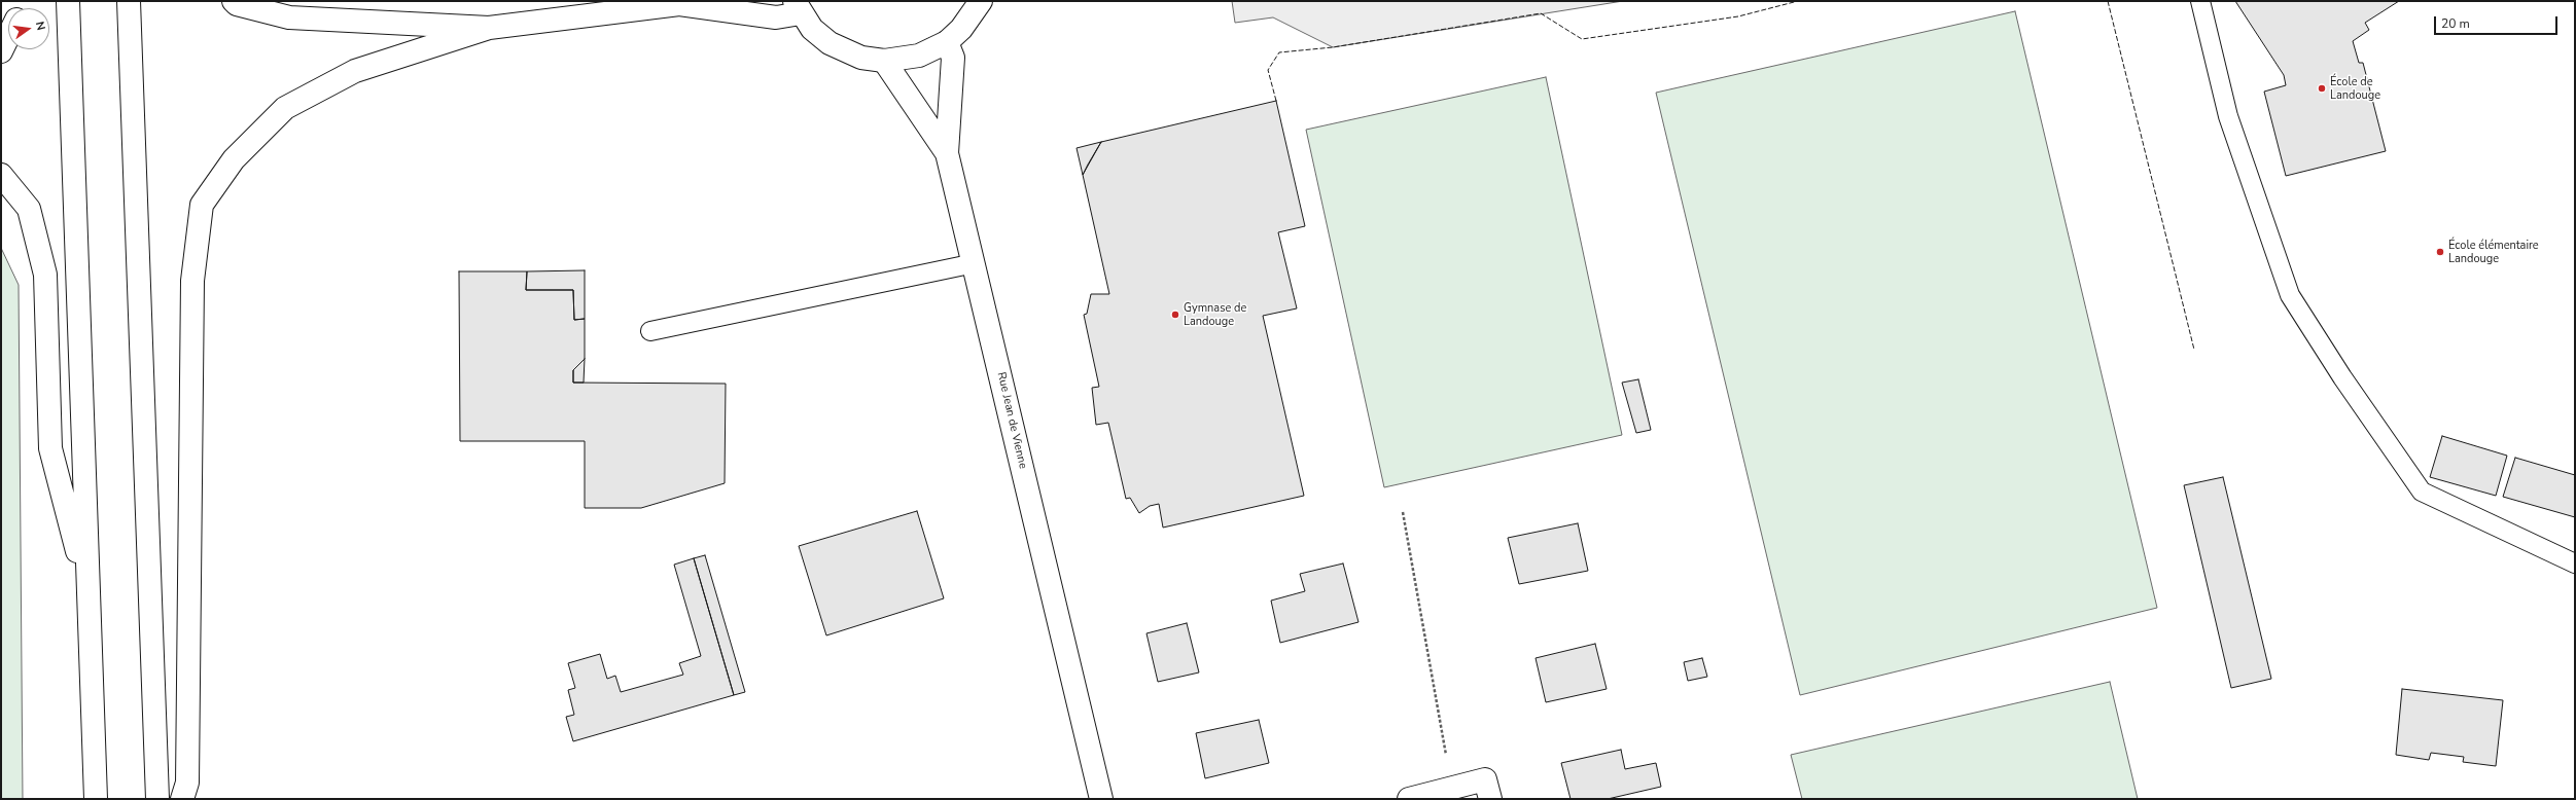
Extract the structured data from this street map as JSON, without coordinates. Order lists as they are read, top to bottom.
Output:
{
  "streets": {
    "main road": ["Rue Jean de Vienne"]
  },
  "places": ["École de Landouge", "École élémentaire Landouge", "Gymnase de Landouge"],
  "scale_bar": "20 m",
  "north": "right"
}
